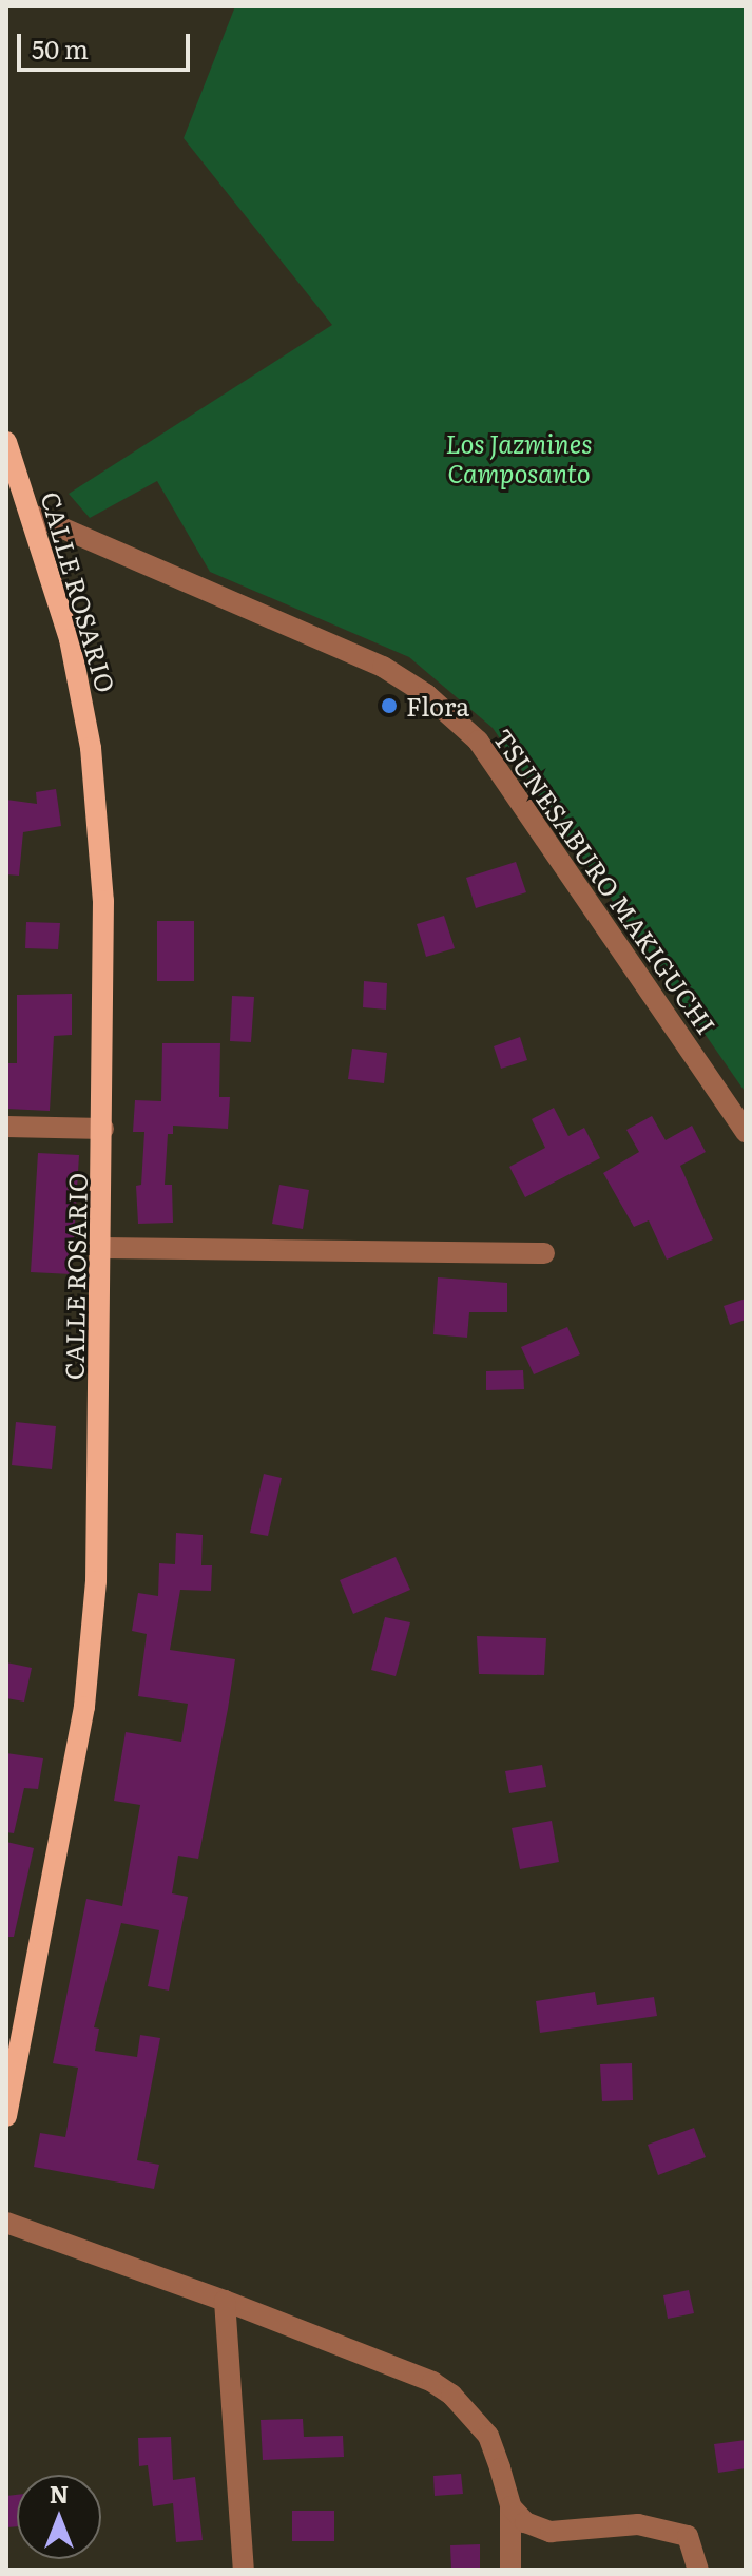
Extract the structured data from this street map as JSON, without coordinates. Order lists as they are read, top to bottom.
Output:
{
  "streets": {
    "main road": ["CALLE ROSARIO"],
    "street": ["TSUNESABURO MAKIGUCHI"]
  },
  "crossings": [
    ["CALLE ROSARIO", "TSUNESABURO MAKIGUCHI"]
  ],
  "parks": ["Los Jazmines Camposanto"],
  "places": ["Flora"],
  "scale_bar": "50 m",
  "north": "top"
}
